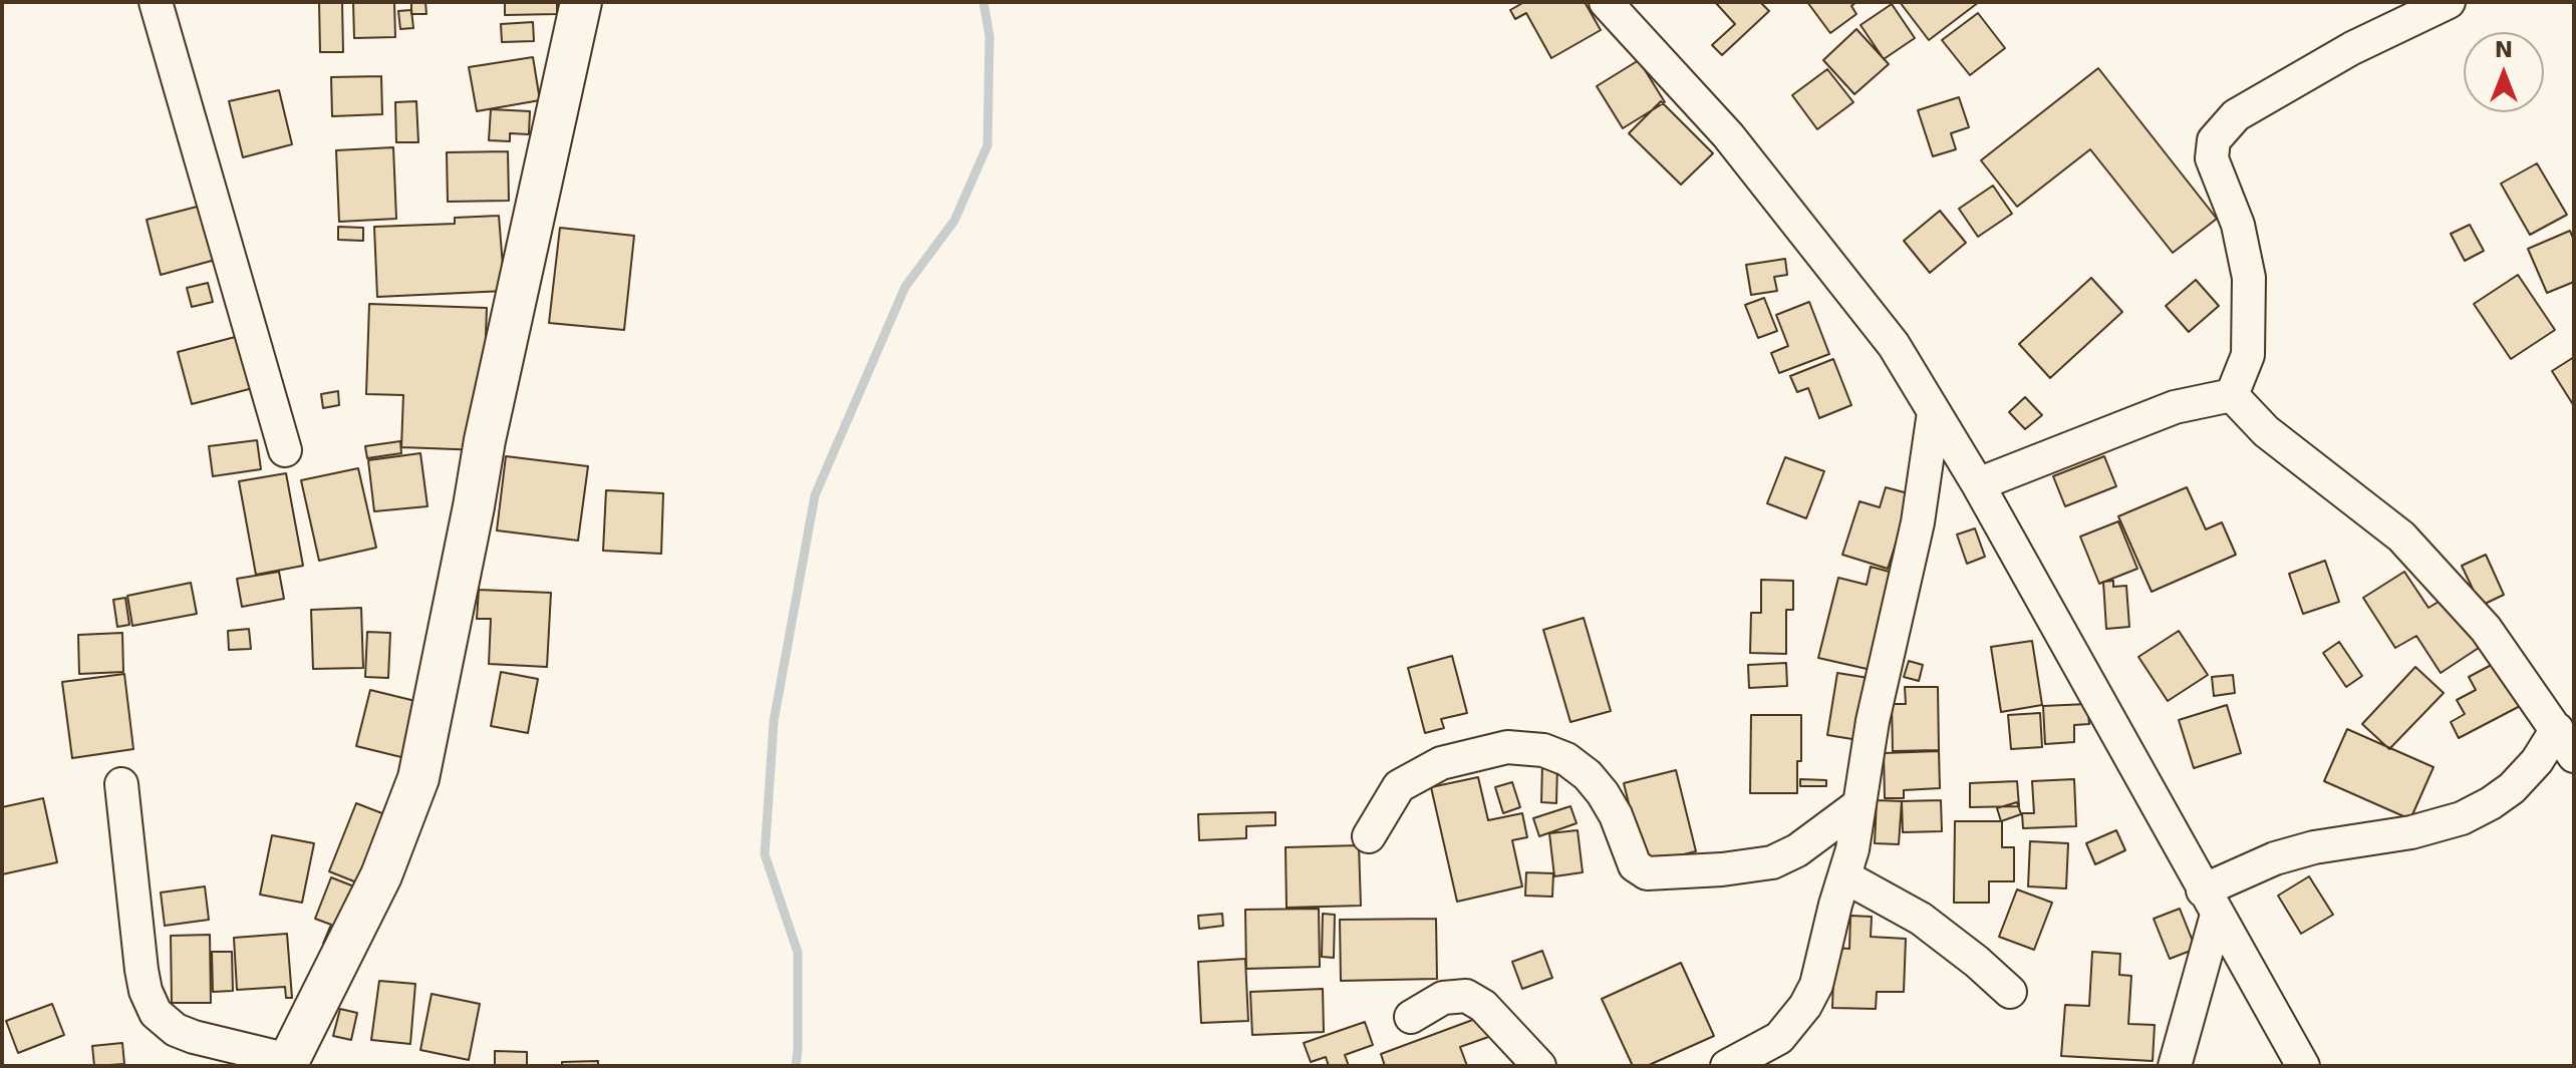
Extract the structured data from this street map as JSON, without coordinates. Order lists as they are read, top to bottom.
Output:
{
  "north": "top"
}
